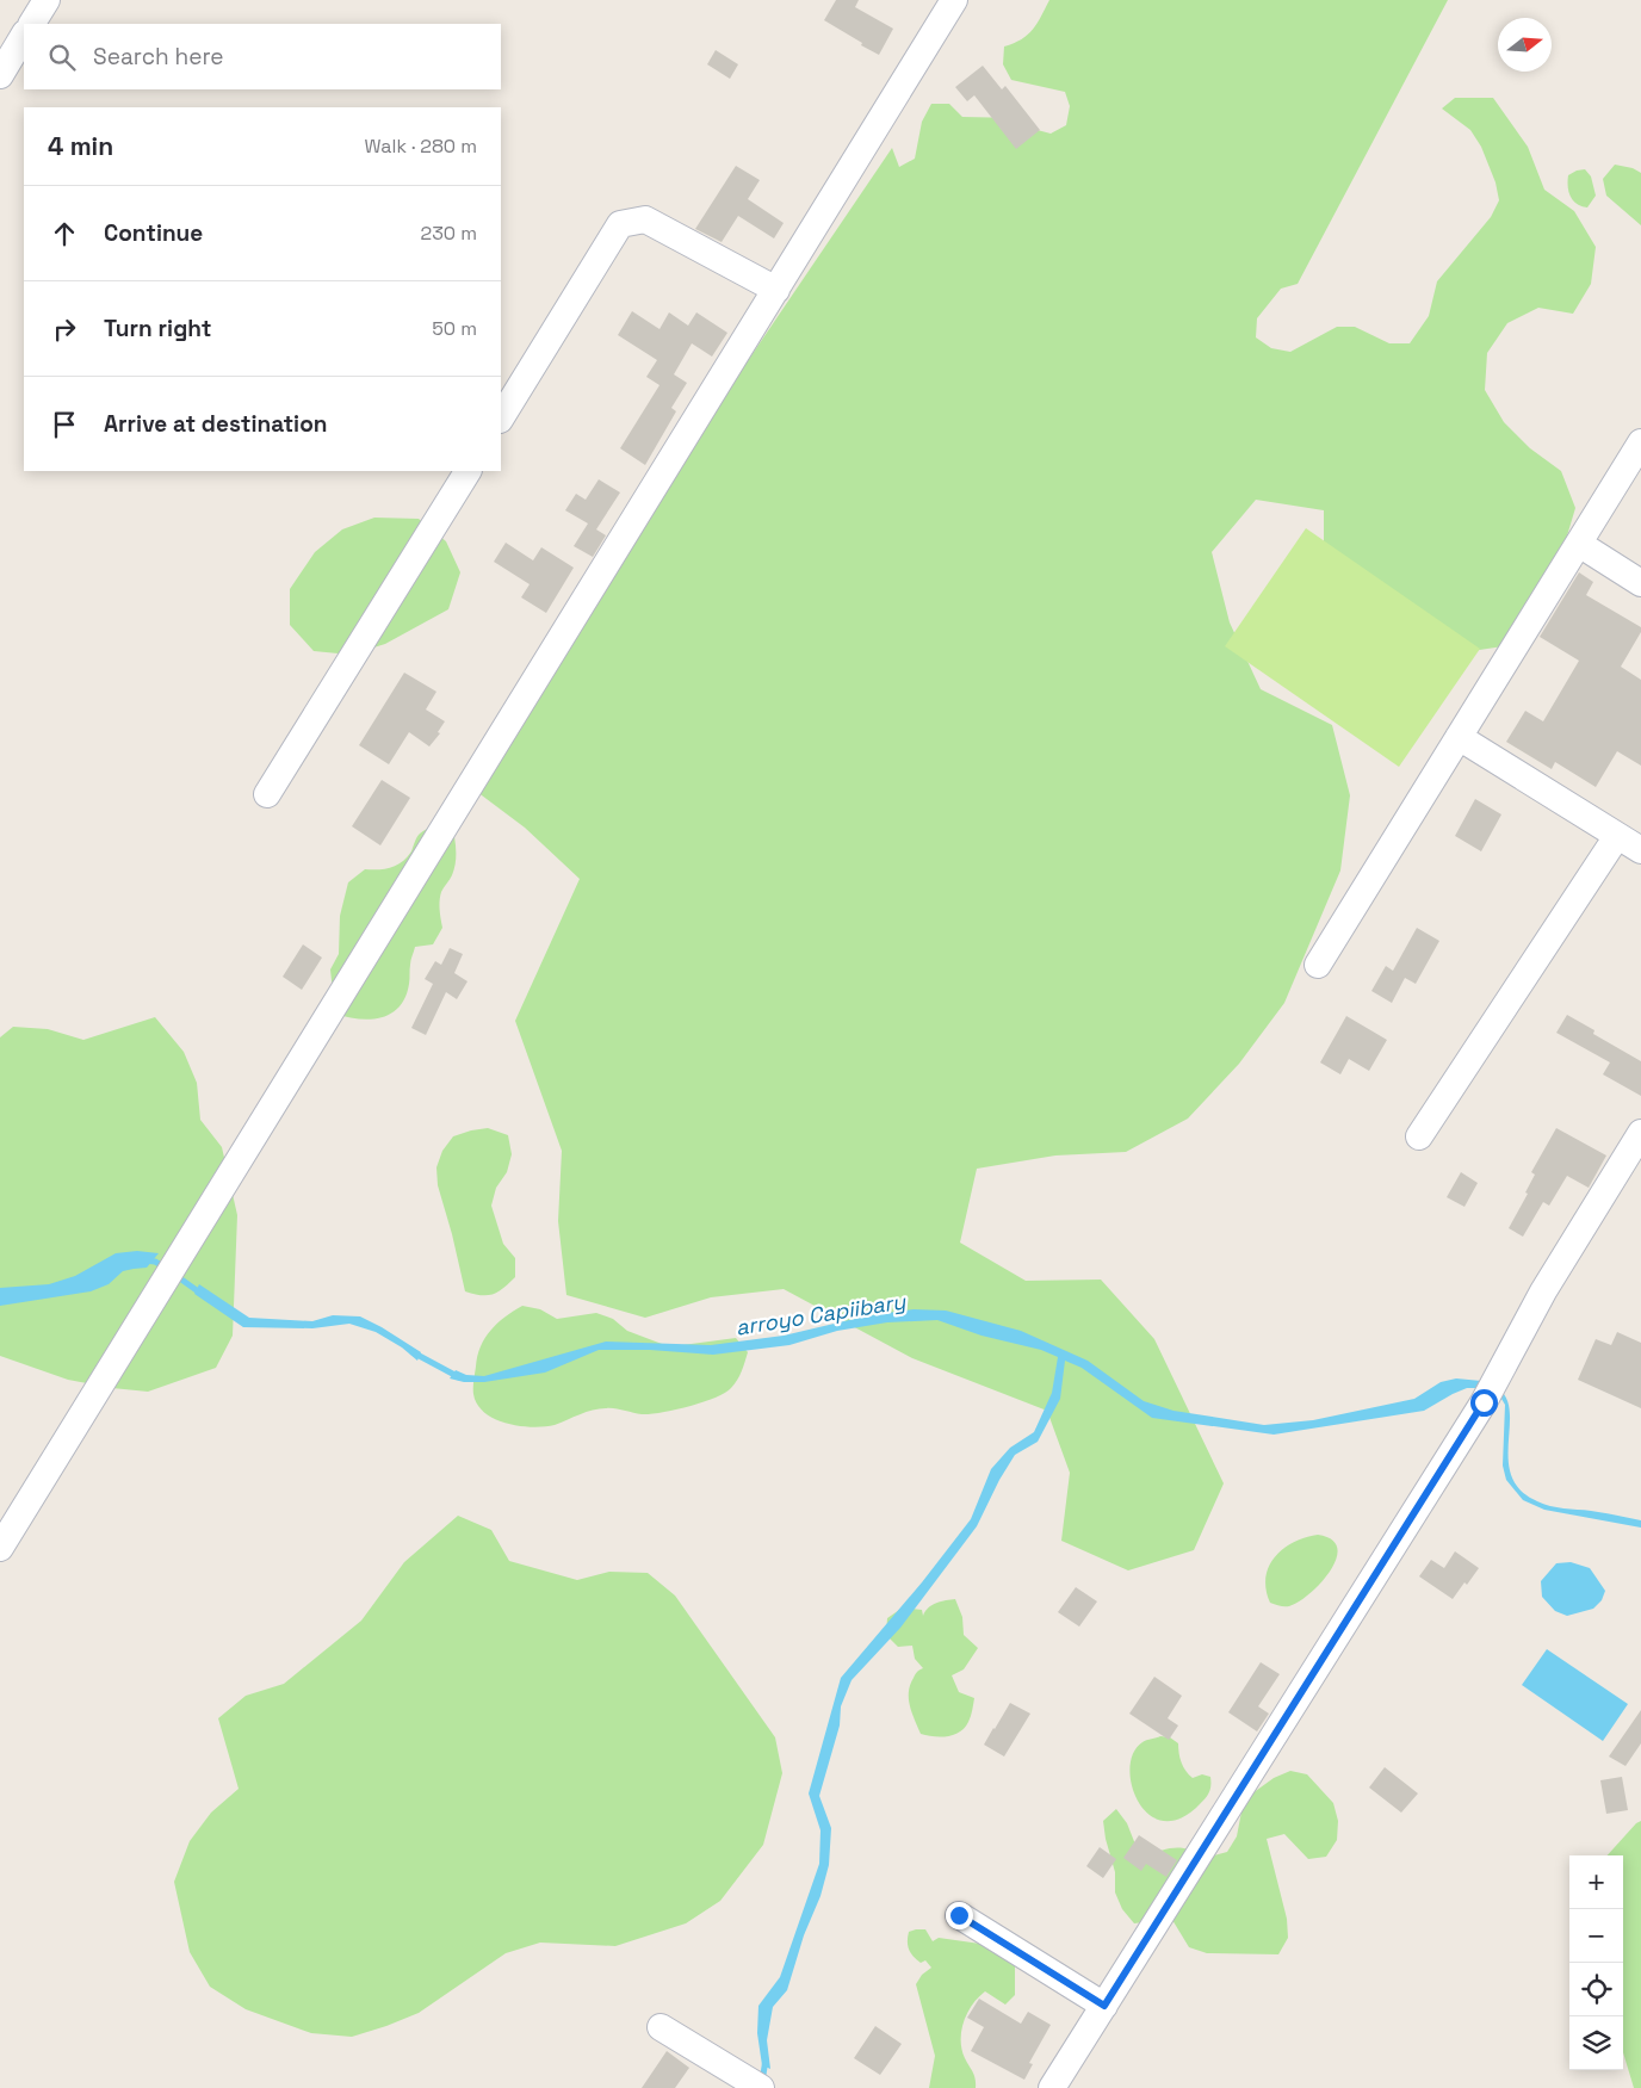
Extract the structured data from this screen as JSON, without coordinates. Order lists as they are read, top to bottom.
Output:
{
  "water": ["arroyo Capiibary"],
  "north": "right",
  "page": {
    "search": "Search here",
    "heading": ["4 min", "Walk · 280 m"],
    "list": [
      ["Continue", "230 m"],
      ["Turn right", "50 m"],
      "Arrive at destination"
    ],
    "map_buttons": ["+", "−"]
  }
}
